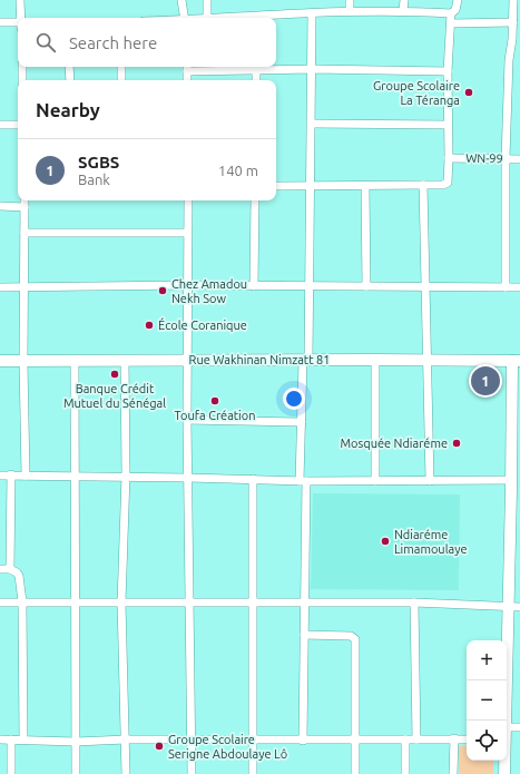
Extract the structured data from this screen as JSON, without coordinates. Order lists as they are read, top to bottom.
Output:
{
  "streets": {
    "street": ["WN-99", "Rue Wakhinan Nimzatt 81"]
  },
  "places": [
    "Groupe Scolaire La Téranga",
    "Chez Amadou Nekh Sow",
    "École Coranique",
    "Banque Crédit Mutuel du Sénégal",
    "Toufa Création",
    "Mosquée Ndiaréme",
    "Ndiaréme Limamoulaye",
    "Groupe Scolaire Serigne Abdoulaye Lô"
  ],
  "page": {
    "search": "Search here",
    "heading": "Nearby",
    "list": [
      {
        "mark": "1",
        "name": "SGBS",
        "note": "Bank",
        "value": "140 m"
      }
    ],
    "pins": "1",
    "map_buttons": ["+", "−"]
  }
}
